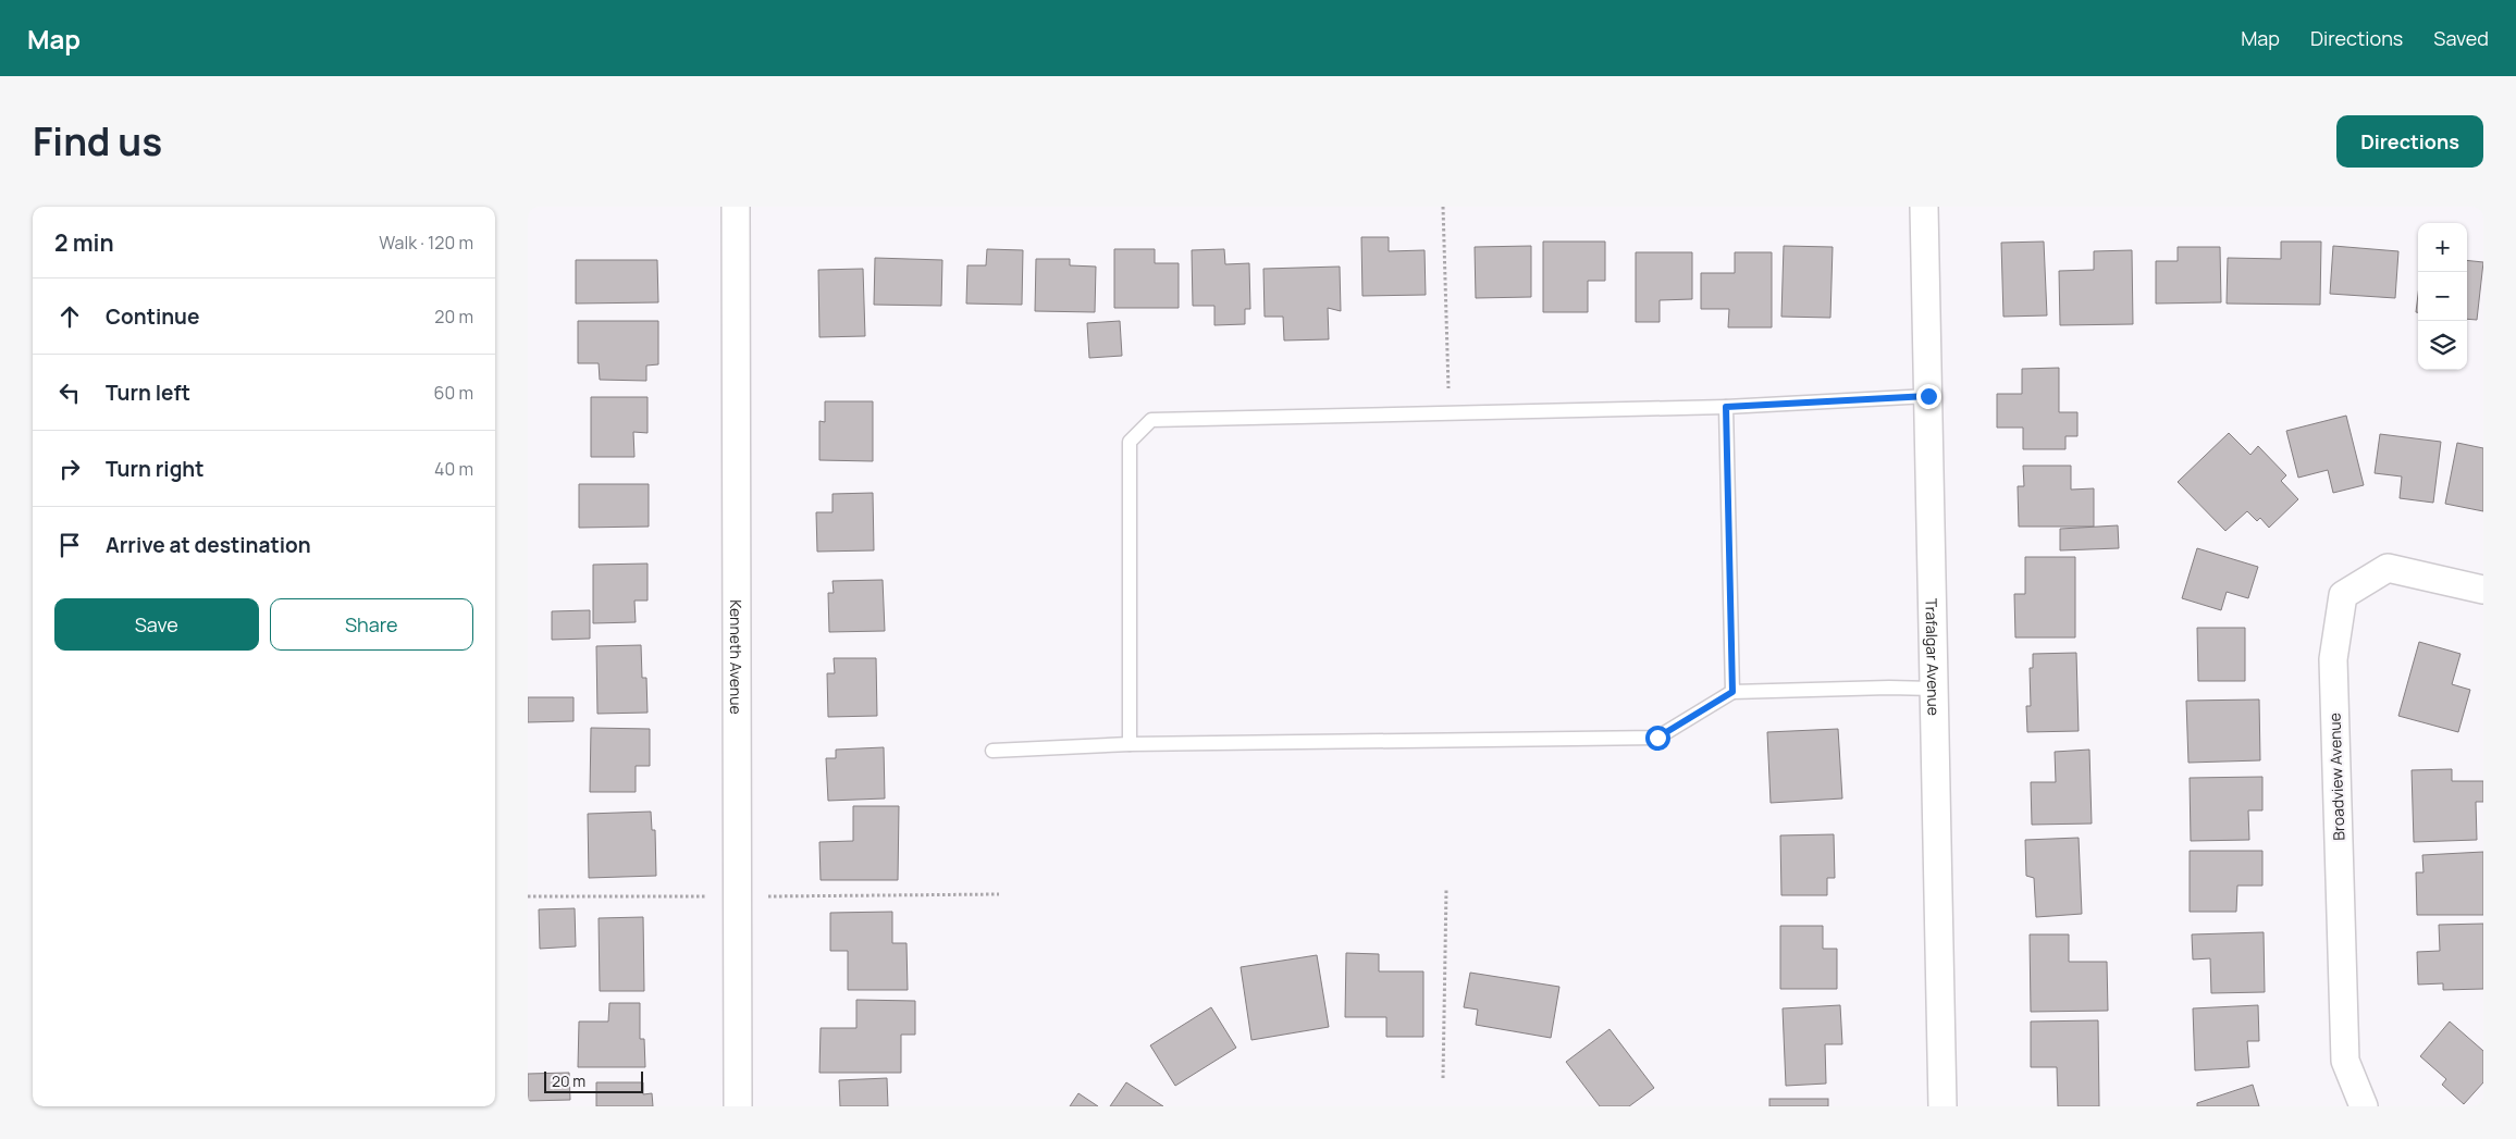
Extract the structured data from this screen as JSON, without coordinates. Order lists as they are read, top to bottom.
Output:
{
  "streets": {
    "street": ["Kenneth Avenue", "Trafalgar Avenue", "Broadview Avenue"]
  },
  "scale_bar": "20 m",
  "page": {
    "header": "Map",
    "nav": ["Map", "Directions", "Saved"],
    "title": "Find us",
    "buttons": [
      "Directions",
      ["Save", "Share"]
    ],
    "heading": ["2 min", "Walk · 120 m"],
    "map_buttons": ["+", "−"],
    "list": [
      ["Continue", "20 m"],
      ["Turn left", "60 m"],
      ["Turn right", "40 m"],
      "Arrive at destination"
    ],
    "scale": "20 m"
  }
}
